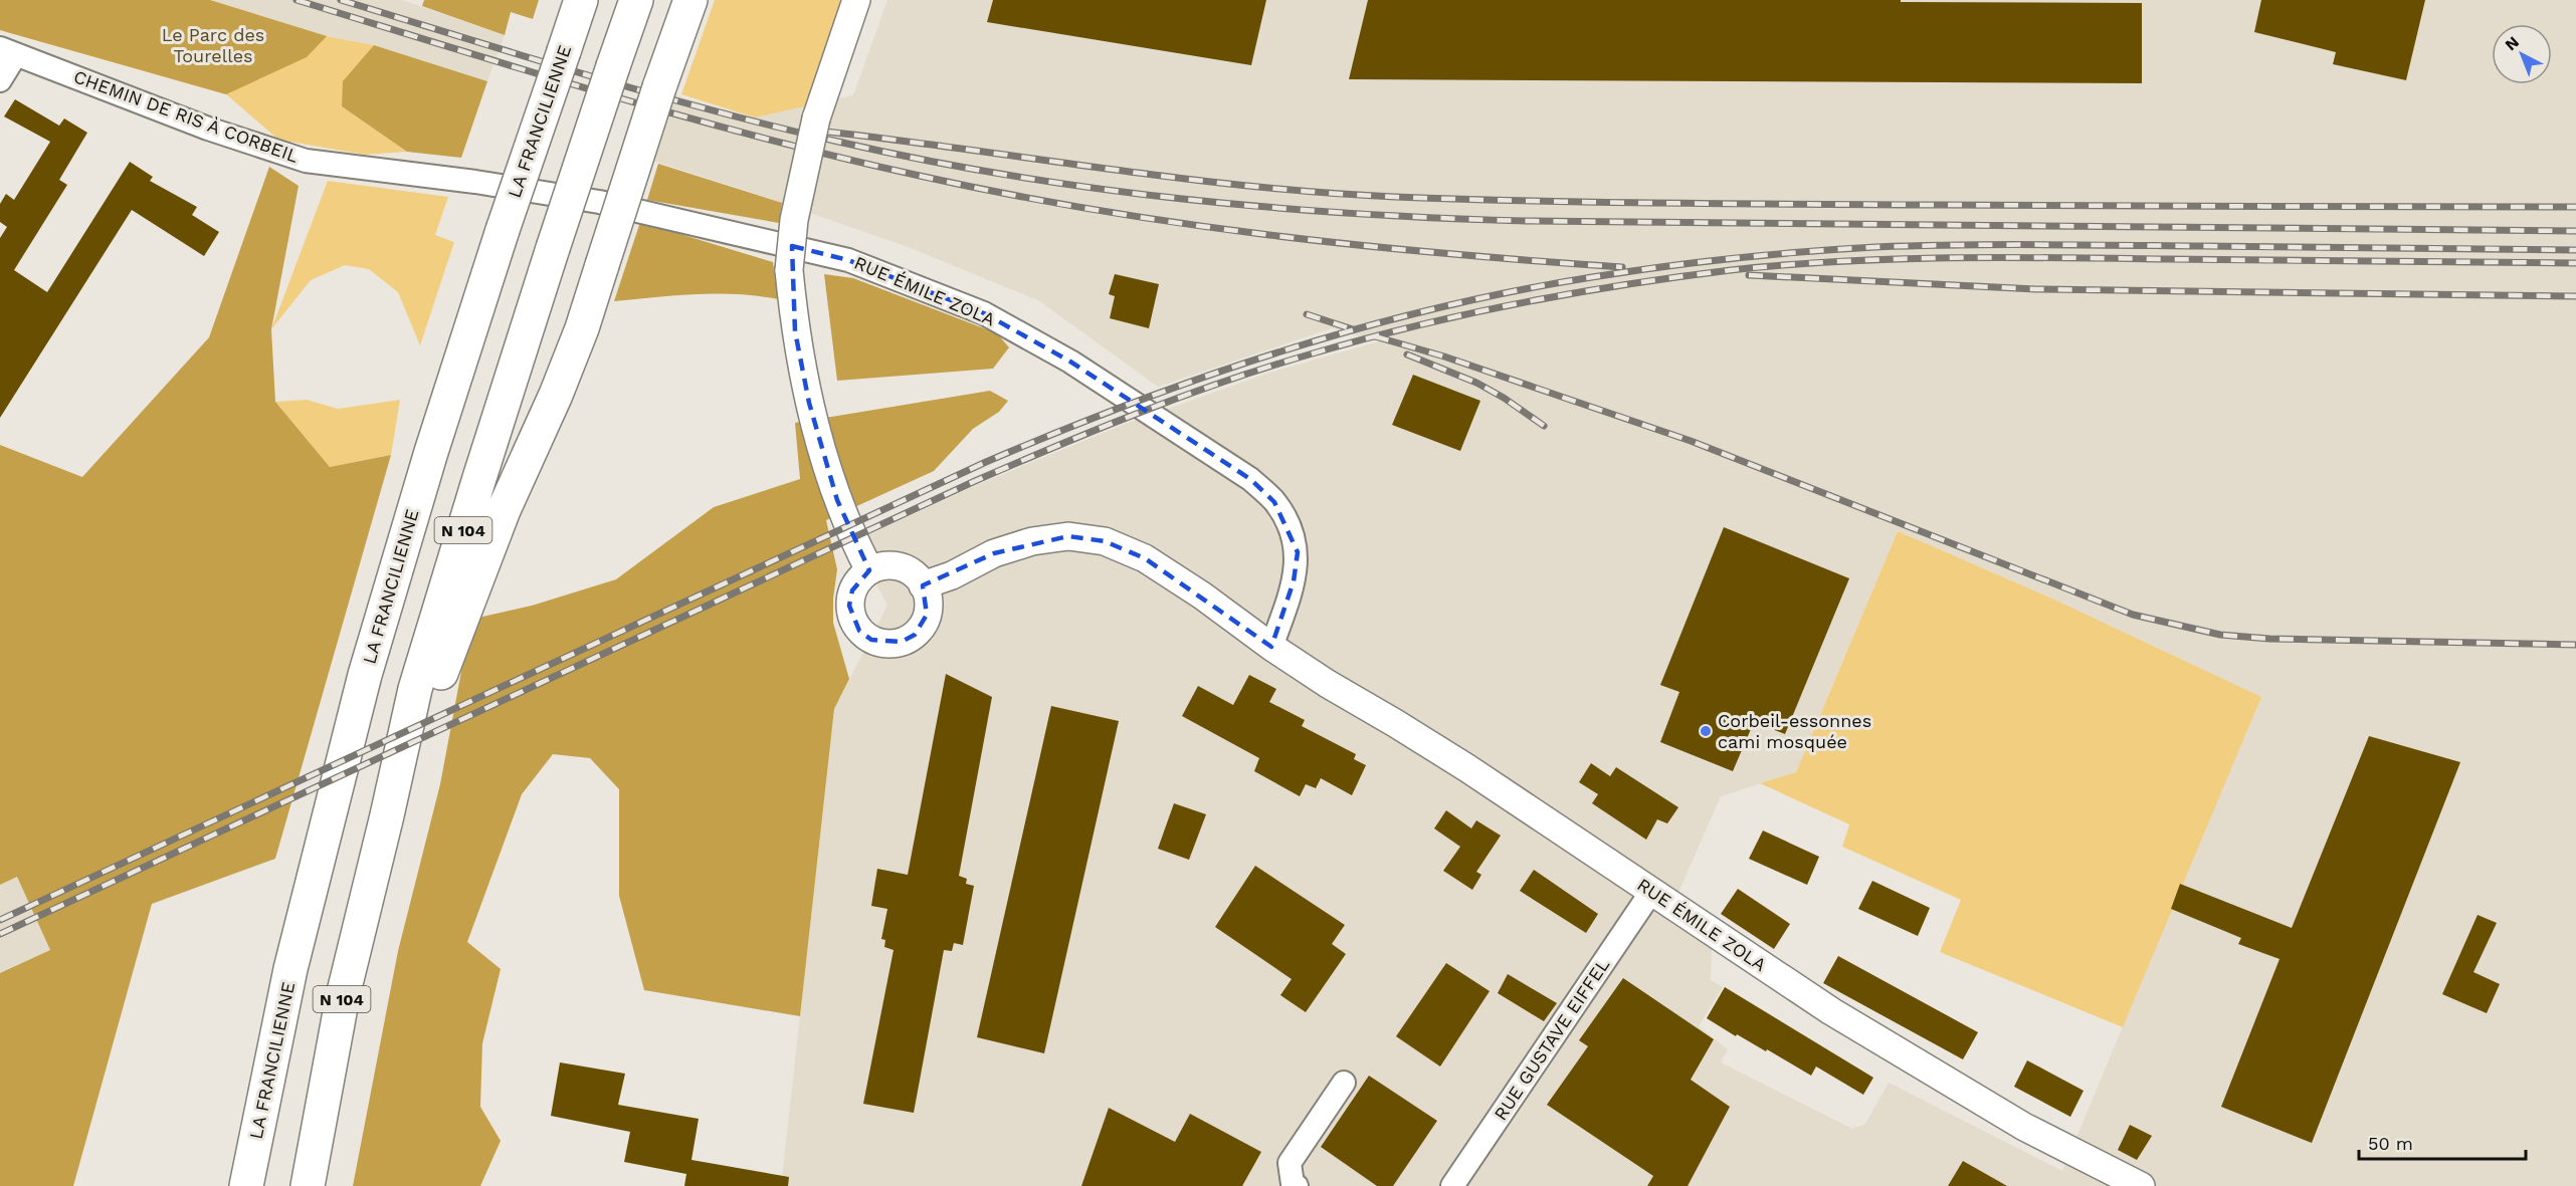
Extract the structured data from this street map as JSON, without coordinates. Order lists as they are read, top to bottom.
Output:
{
  "streets": {
    "highway": ["LA FRANCILIENNE", "N 104"],
    "street": ["CHEMIN DE RIS À CORBEIL", "RUE ÉMILE ZOLA", "RUE GUSTAVE EIFFEL"]
  },
  "crossings": [
    ["CHEMIN DE RIS À CORBEIL", "RUE ÉMILE ZOLA"],
    ["RUE ÉMILE ZOLA", "RUE GUSTAVE EIFFEL"]
  ],
  "parks": ["Le Parc des Tourelles"],
  "places": ["Corbeil-essonnes cami mosquée"],
  "scale_bar": "50 m",
  "north": "top left"
}
